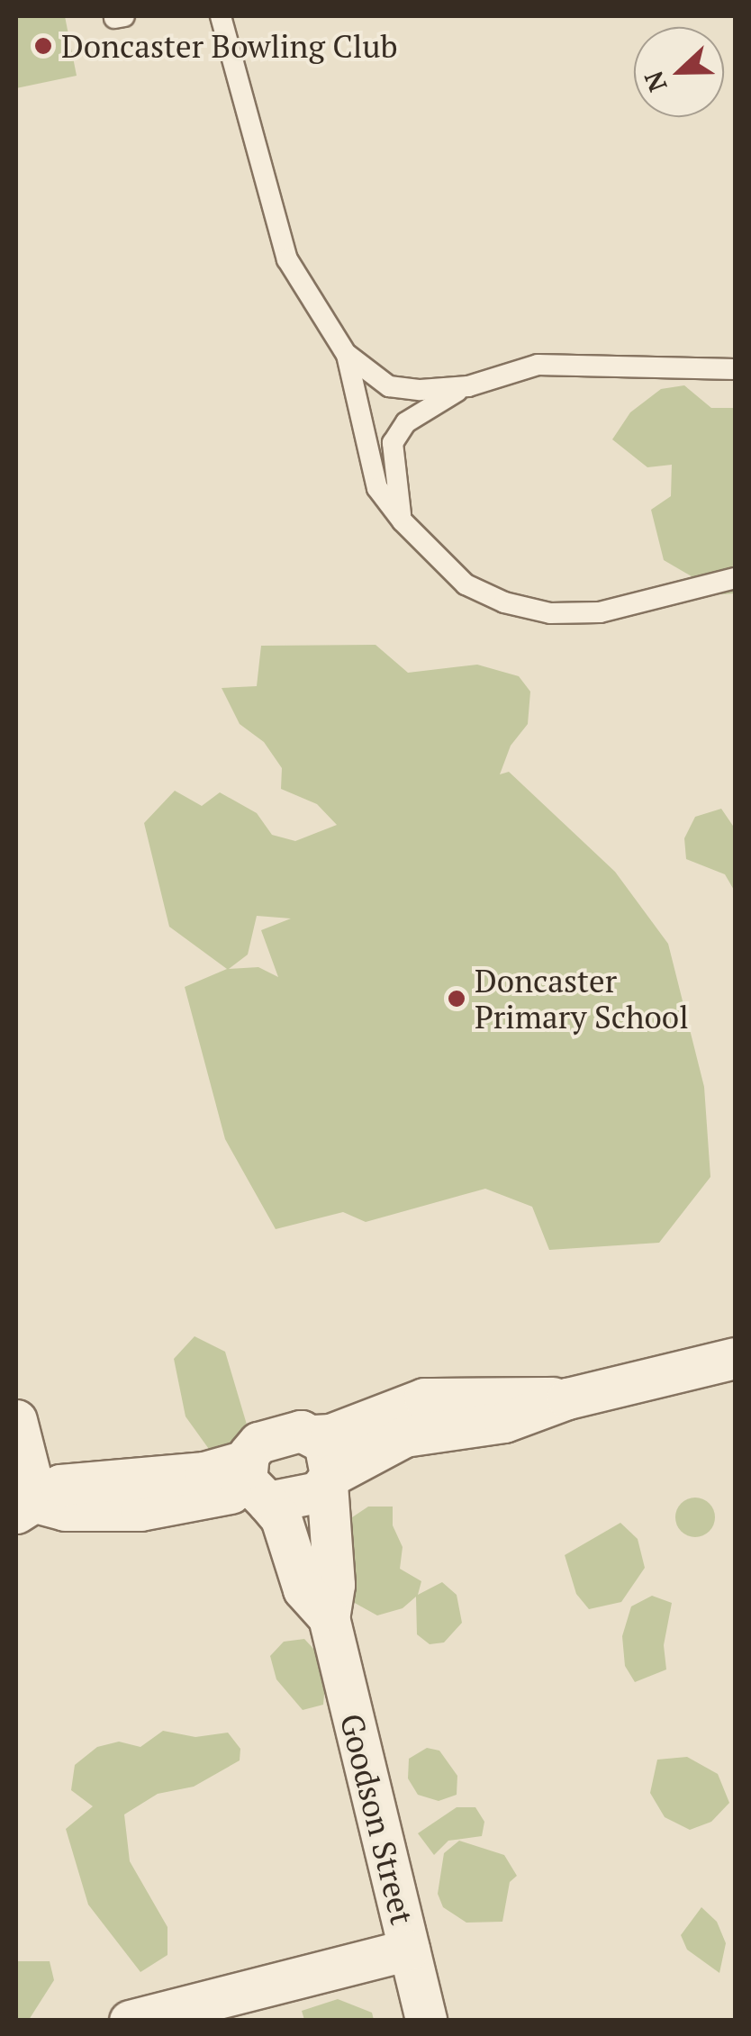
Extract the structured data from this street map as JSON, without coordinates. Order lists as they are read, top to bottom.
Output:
{
  "streets": {
    "street": ["Goodson Street"]
  },
  "places": ["Doncaster Bowling Club", "Doncaster Primary School"],
  "north": "left"
}
